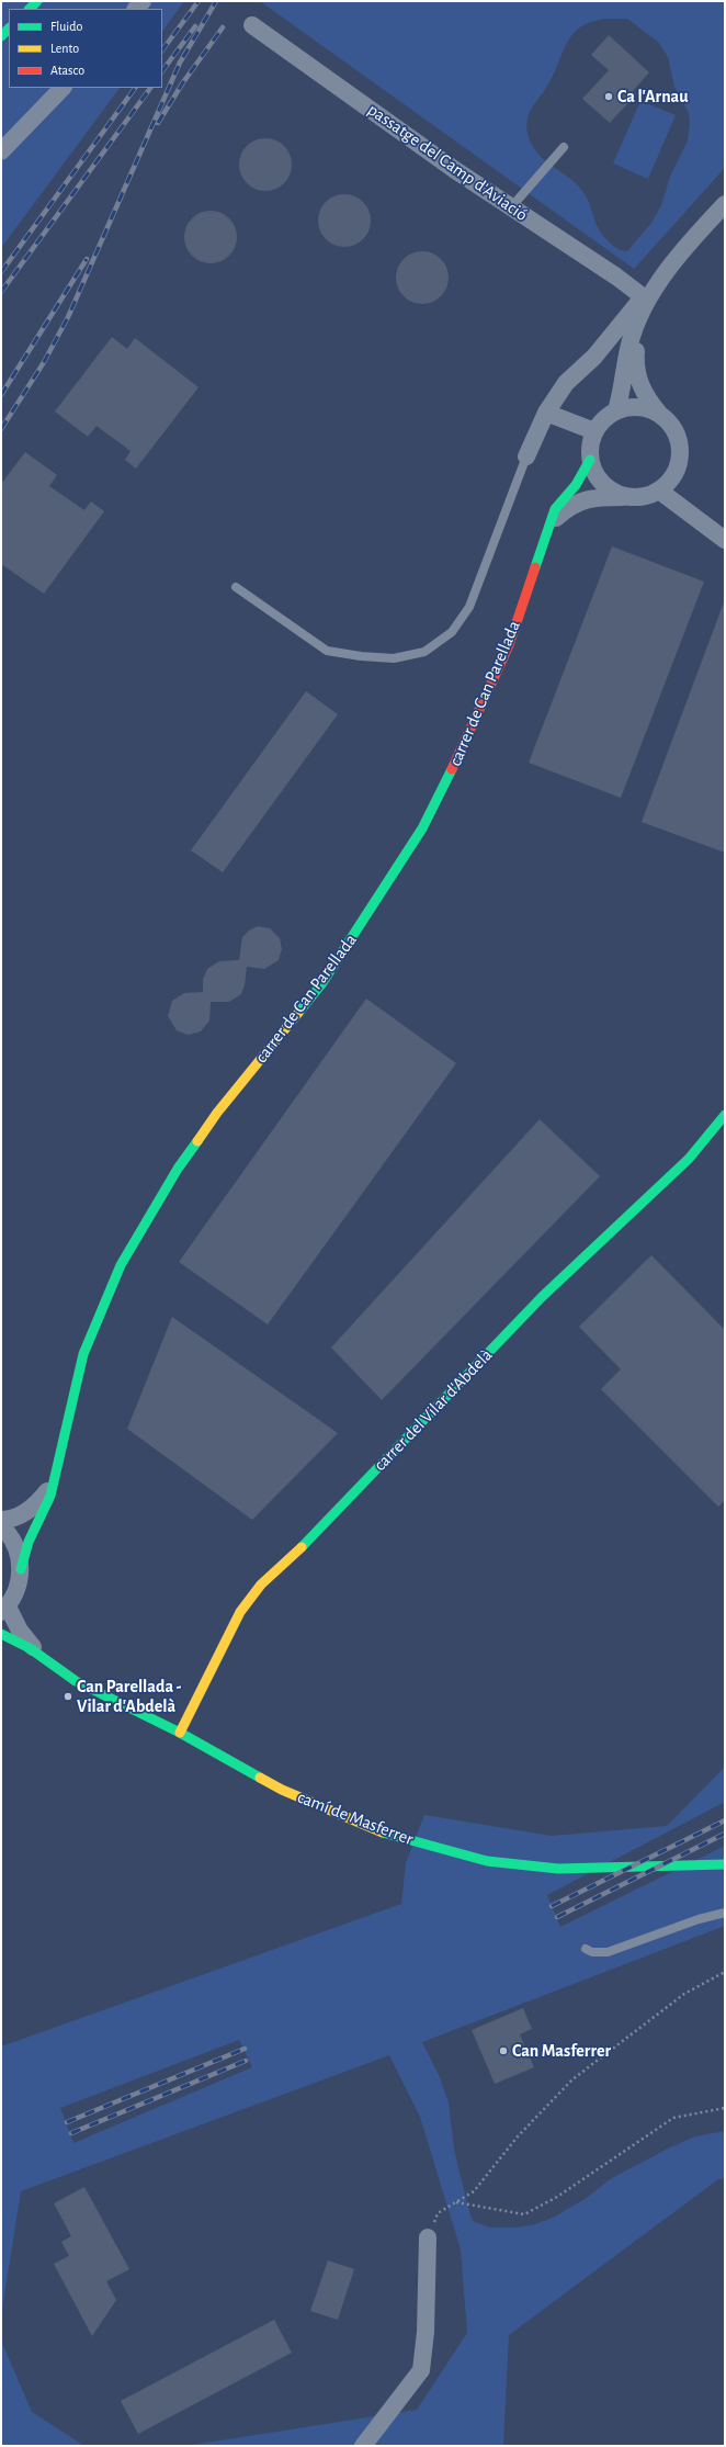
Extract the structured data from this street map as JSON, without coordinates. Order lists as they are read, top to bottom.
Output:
{
  "streets": {
    "main road": ["carrer de Can Parellada", "carrer del Vilar d'Abdelà", "camí de Masferrer"],
    "street": ["passatge del Camp d'Aviació"]
  },
  "crossings": [
    ["carrer del Vilar d'Abdelà", "camí de Masferrer"]
  ],
  "places": ["Ca l'Arnau", "Can Parellada - Vilar d'Abdelà", "Can Masferrer"],
  "legend": ["Fluido", "Lento", "Atasco"]
}
